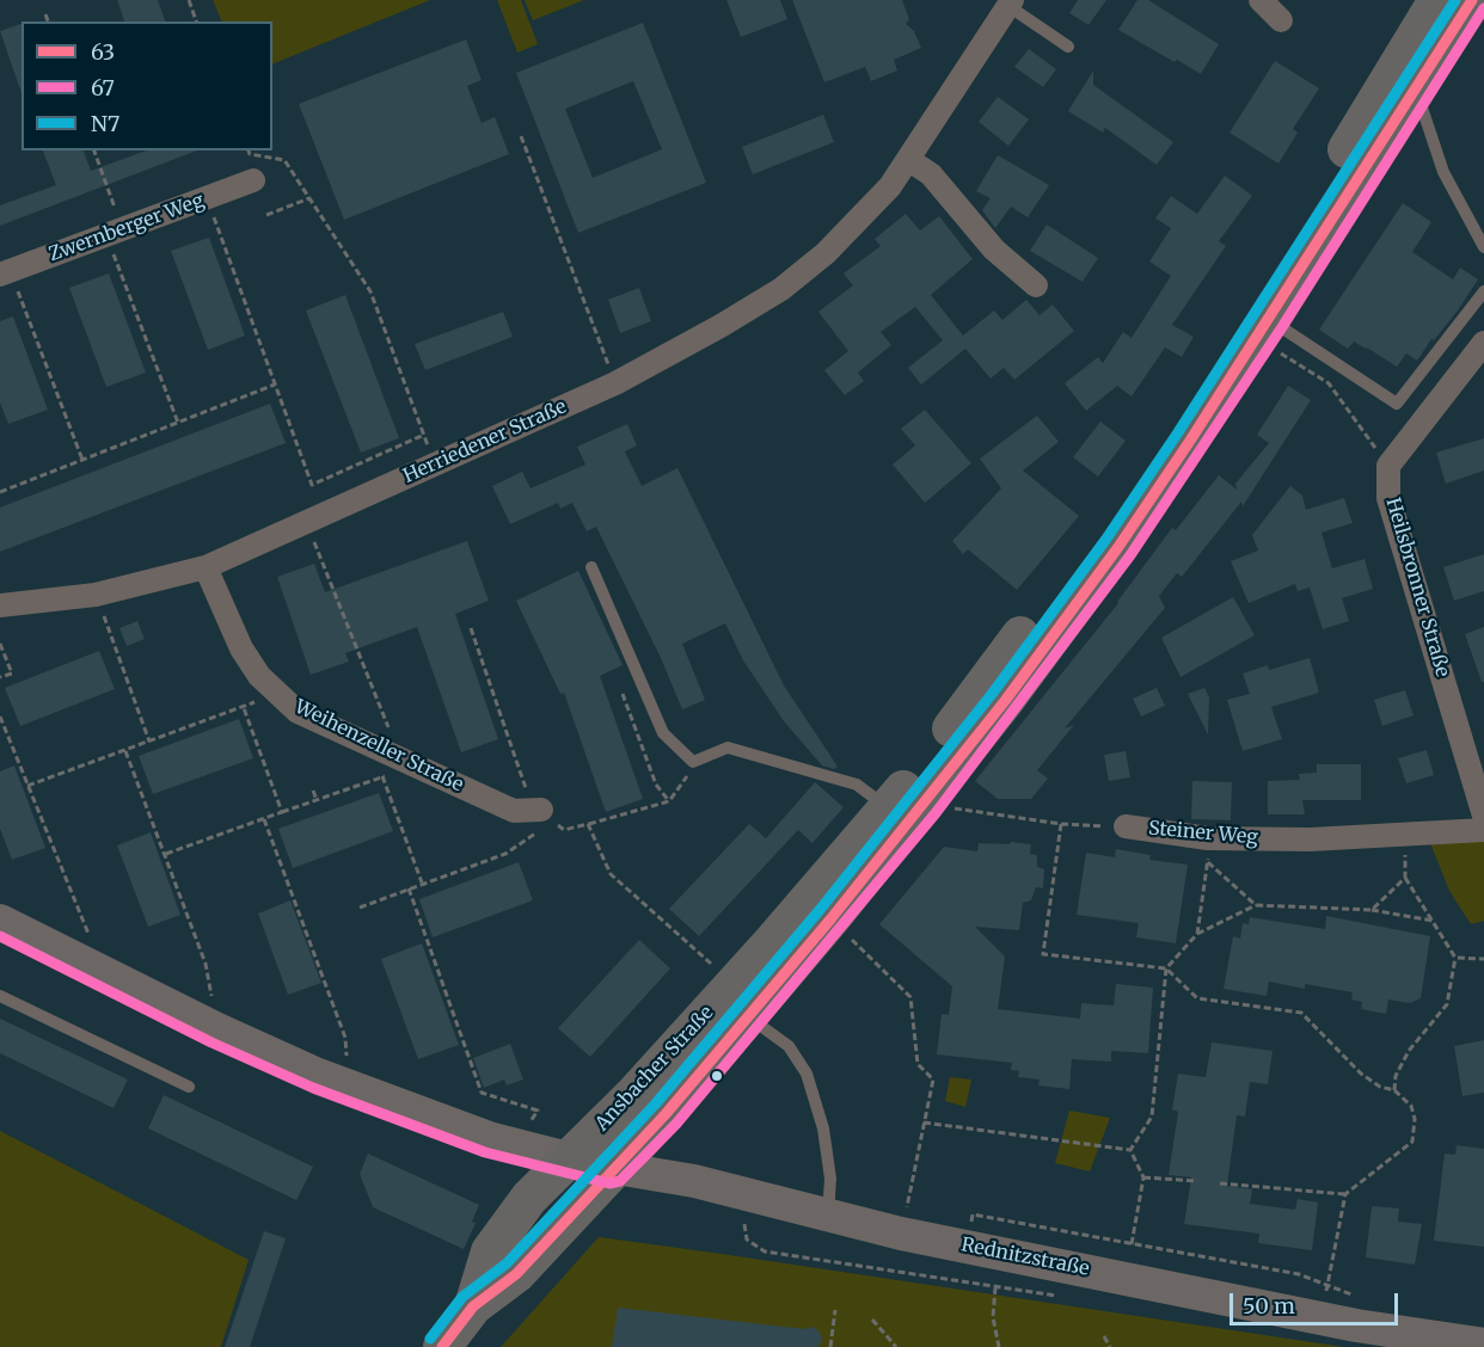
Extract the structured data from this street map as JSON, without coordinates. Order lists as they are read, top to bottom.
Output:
{
  "streets": {
    "main road": ["Ansbacher Straße", "Rednitzstraße"],
    "street": [
      "Zwernberger Weg",
      "Herriedener Straße",
      "Heilsbronner Straße",
      "Weihenzeller Straße",
      "Steiner Weg"
    ]
  },
  "crossings": [
    ["Herriedener Straße", "Weihenzeller Straße"],
    ["Steiner Weg", "Ansbacher Straße"],
    ["Ansbacher Straße", "Rednitzstraße"]
  ],
  "lines": ["transit line 63", "transit line N7", "transit line 67"],
  "legend": ["63", "67", "N7"],
  "scale_bar": "50 m"
}
